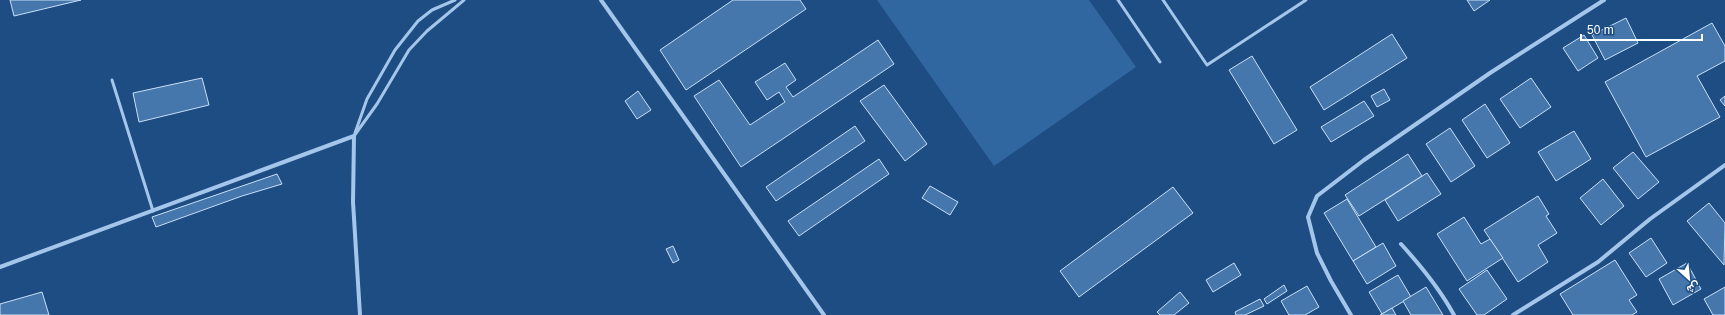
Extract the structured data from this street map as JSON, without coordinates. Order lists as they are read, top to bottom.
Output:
{
  "scale_bar": "50 m",
  "north": "bottom right"
}
